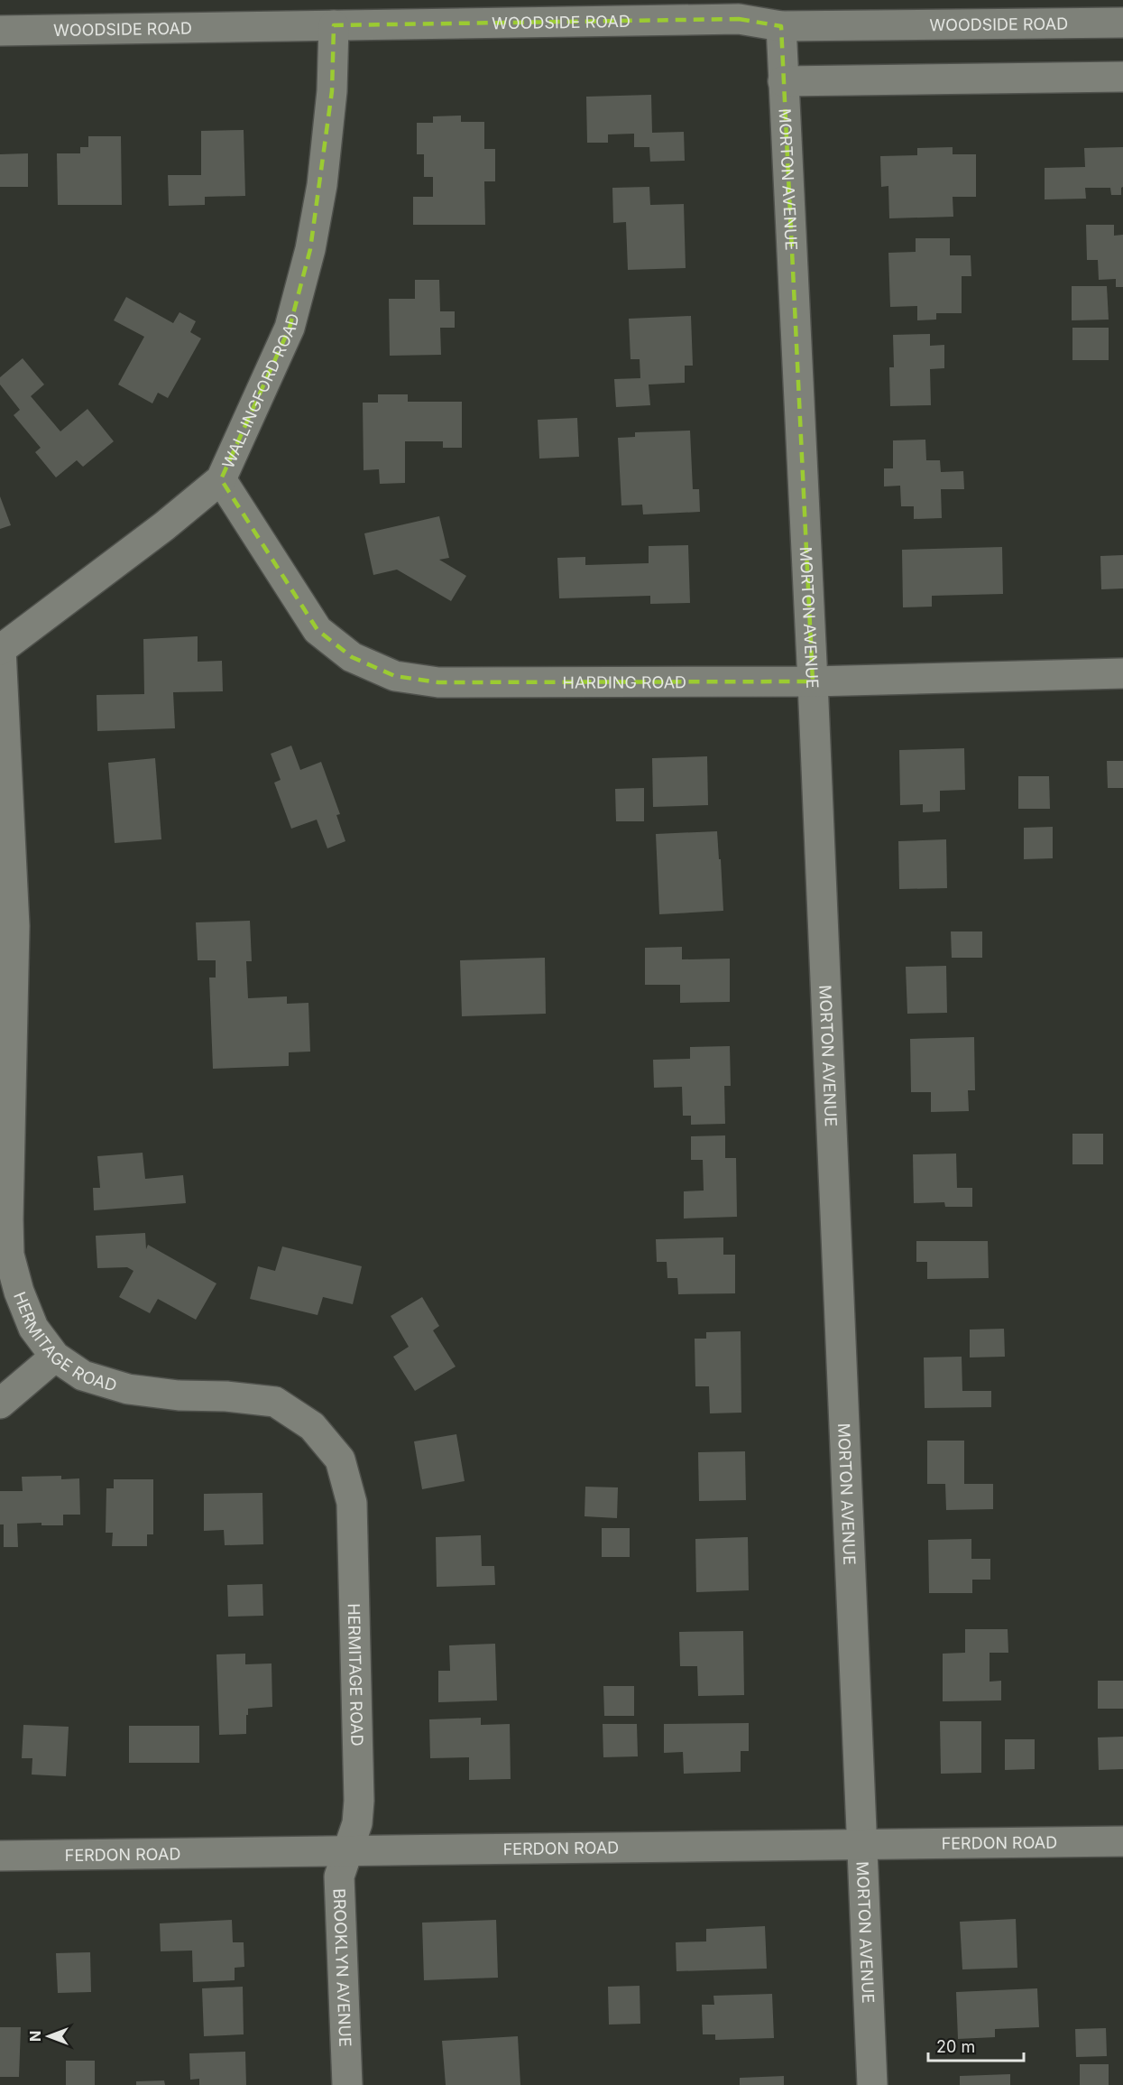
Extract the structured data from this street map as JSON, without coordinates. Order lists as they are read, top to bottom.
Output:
{
  "streets": {
    "street": [
      "WOODSIDE ROAD",
      "MORTON AVENUE",
      "WALLINGFORD ROAD",
      "HARDING ROAD",
      "HERMITAGE ROAD",
      "FERDON ROAD",
      "BROOKLYN AVENUE"
    ]
  },
  "crossings": [
    ["WOODSIDE ROAD", "MORTON AVENUE"],
    ["WOODSIDE ROAD", "WALLINGFORD ROAD"],
    ["MORTON AVENUE", "HARDING ROAD"],
    ["MORTON AVENUE", "FERDON ROAD"],
    ["WALLINGFORD ROAD", "HARDING ROAD"],
    ["WALLINGFORD ROAD", "HERMITAGE ROAD"],
    ["HERMITAGE ROAD", "FERDON ROAD"],
    ["HERMITAGE ROAD", "BROOKLYN AVENUE"],
    ["FERDON ROAD", "BROOKLYN AVENUE"]
  ],
  "scale_bar": "20 m",
  "north": "left"
}
